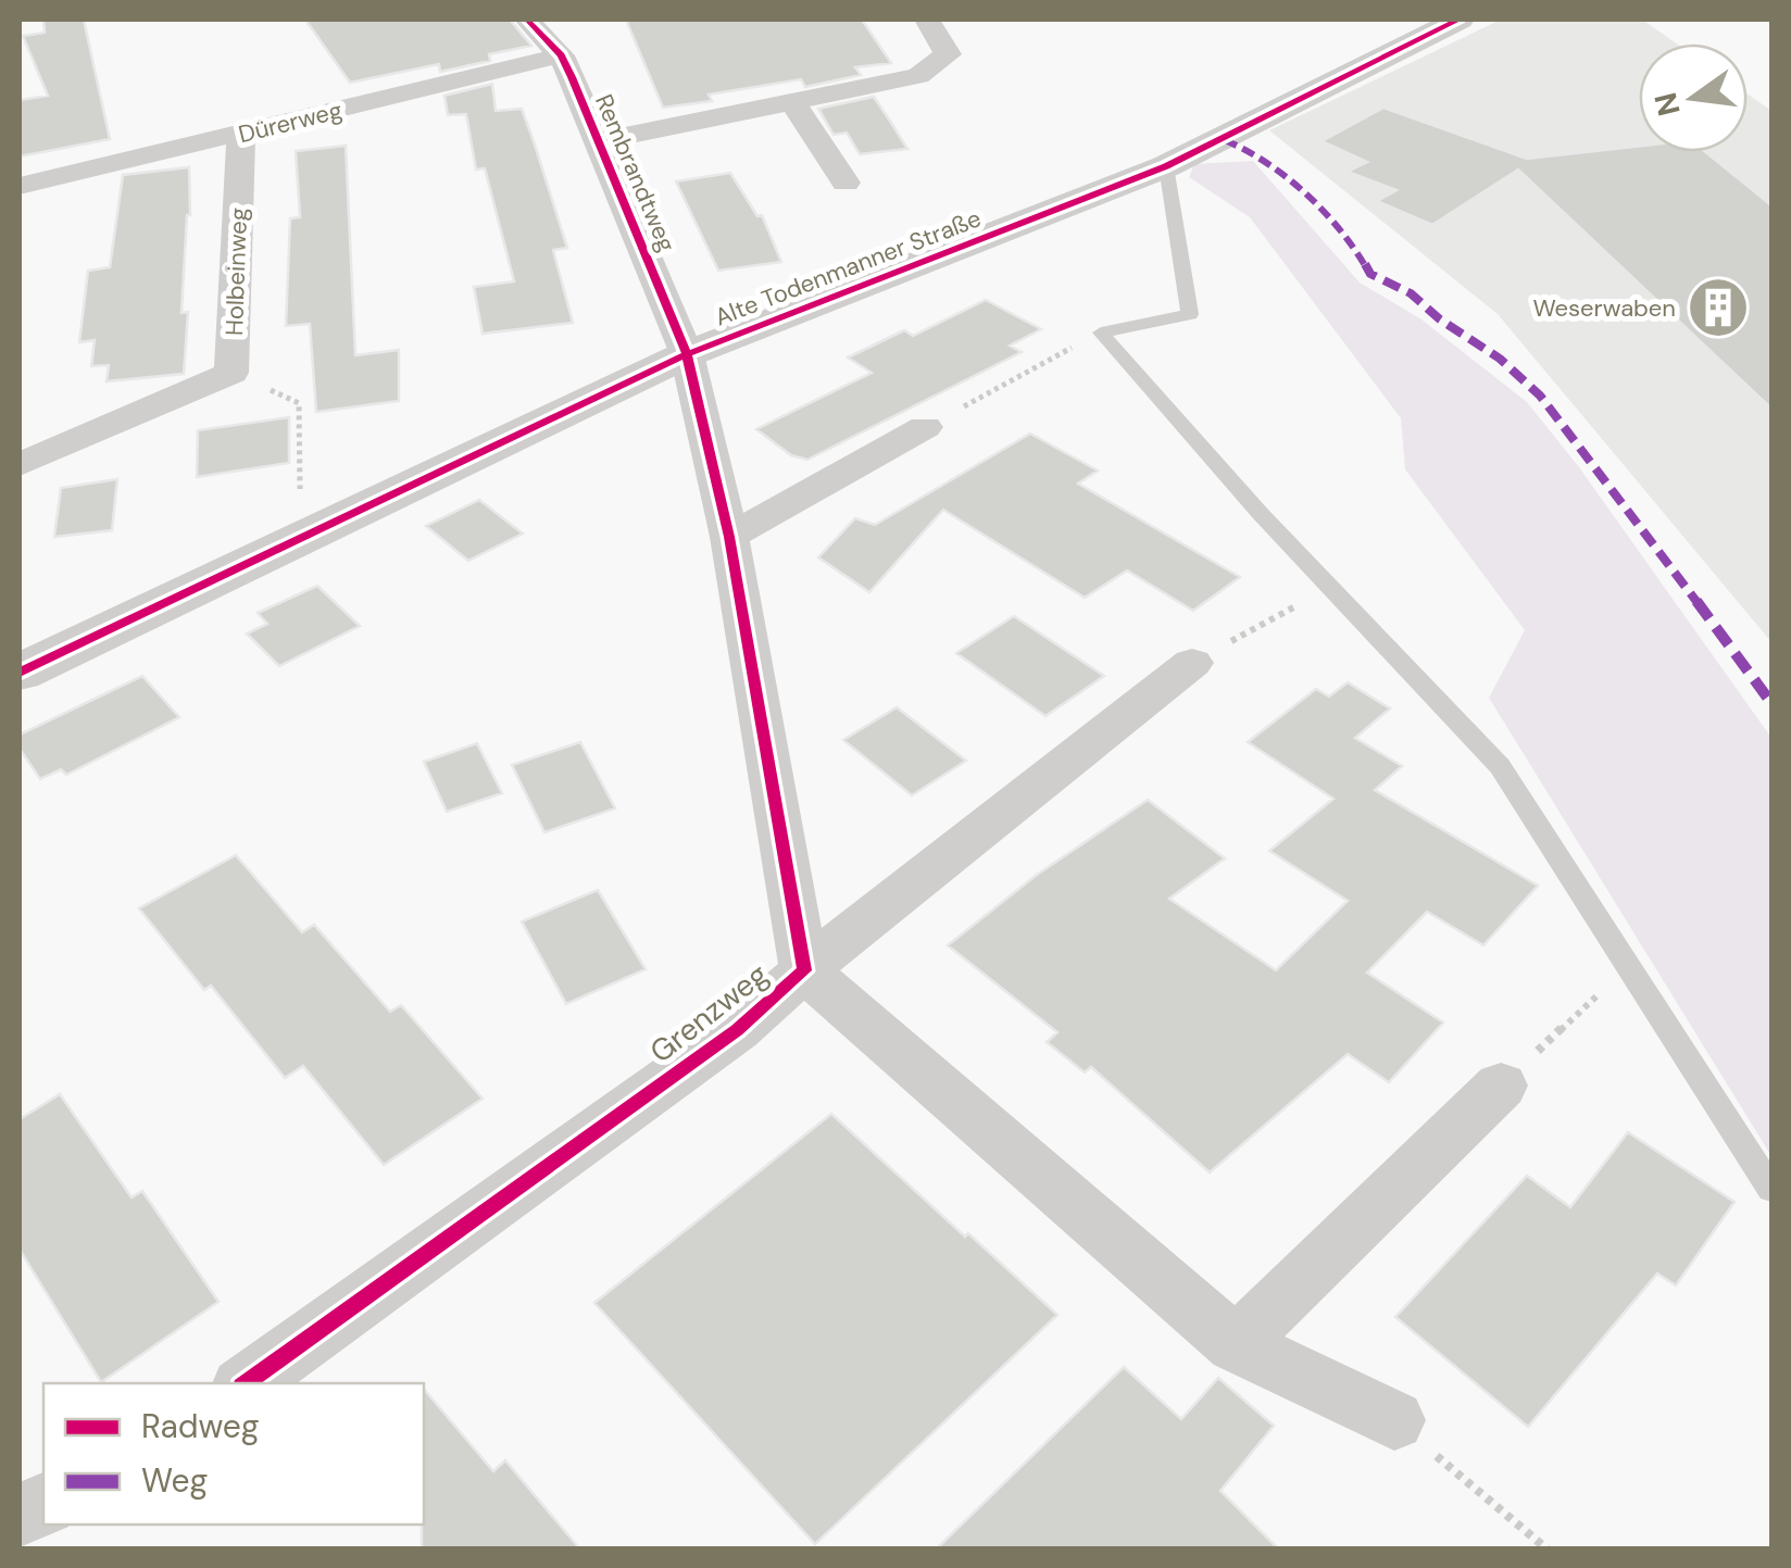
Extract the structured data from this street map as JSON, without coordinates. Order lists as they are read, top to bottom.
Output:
{
  "streets": {
    "street": [
      "Dürerweg",
      "Rembrandtweg",
      "Alte Todenmanner Straße",
      "Holbeinweg",
      "Grenzweg"
    ]
  },
  "crossings": [
    ["Dürerweg", "Rembrandtweg"],
    ["Dürerweg", "Holbeinweg"],
    ["Rembrandtweg", "Alte Todenmanner Straße"],
    ["Rembrandtweg", "Grenzweg"],
    ["Alte Todenmanner Straße", "Grenzweg"]
  ],
  "places": {
    "building": ["Weserwaben"]
  },
  "legend": ["Radweg", "Weg"],
  "north": "left"
}
